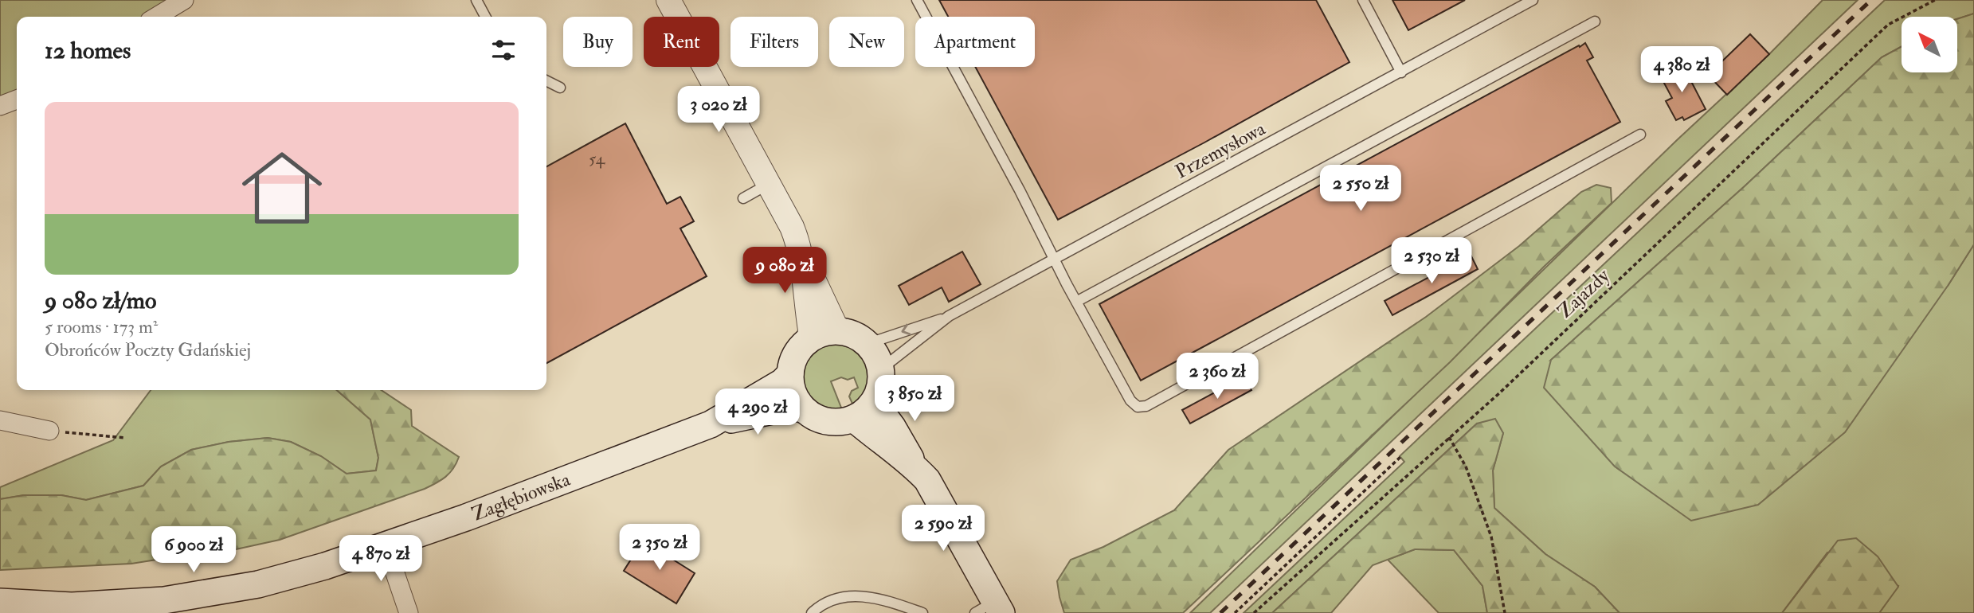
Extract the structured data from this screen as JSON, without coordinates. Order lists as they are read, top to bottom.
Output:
{
  "streets": {
    "main road": ["Zagłębiowska"],
    "lane": ["Przemysłowa"],
    "path": ["Zajazdy"]
  },
  "house_numbers": ["54"],
  "north": "top left",
  "page": {
    "chip": [
      "Buy",
      "Rent",
      "Filters",
      "New",
      "Apartment"
    ],
    "heading": "12 homes",
    "price": [
      "4 380 zł",
      "3 020 zł",
      "2 550 zł",
      "2 530 zł",
      "9 080 zł",
      "2 360 zł",
      "3 850 zł",
      "4 290 zł",
      "2 590 zł",
      "2 350 zł",
      "6 900 zł",
      "4 870 zł"
    ],
    "list": [
      {
        "name": "9 080 zł/mo",
        "note": "5 rooms · 173 m² · Obrońców Poczty Gdańskiej"
      }
    ]
  }
}
